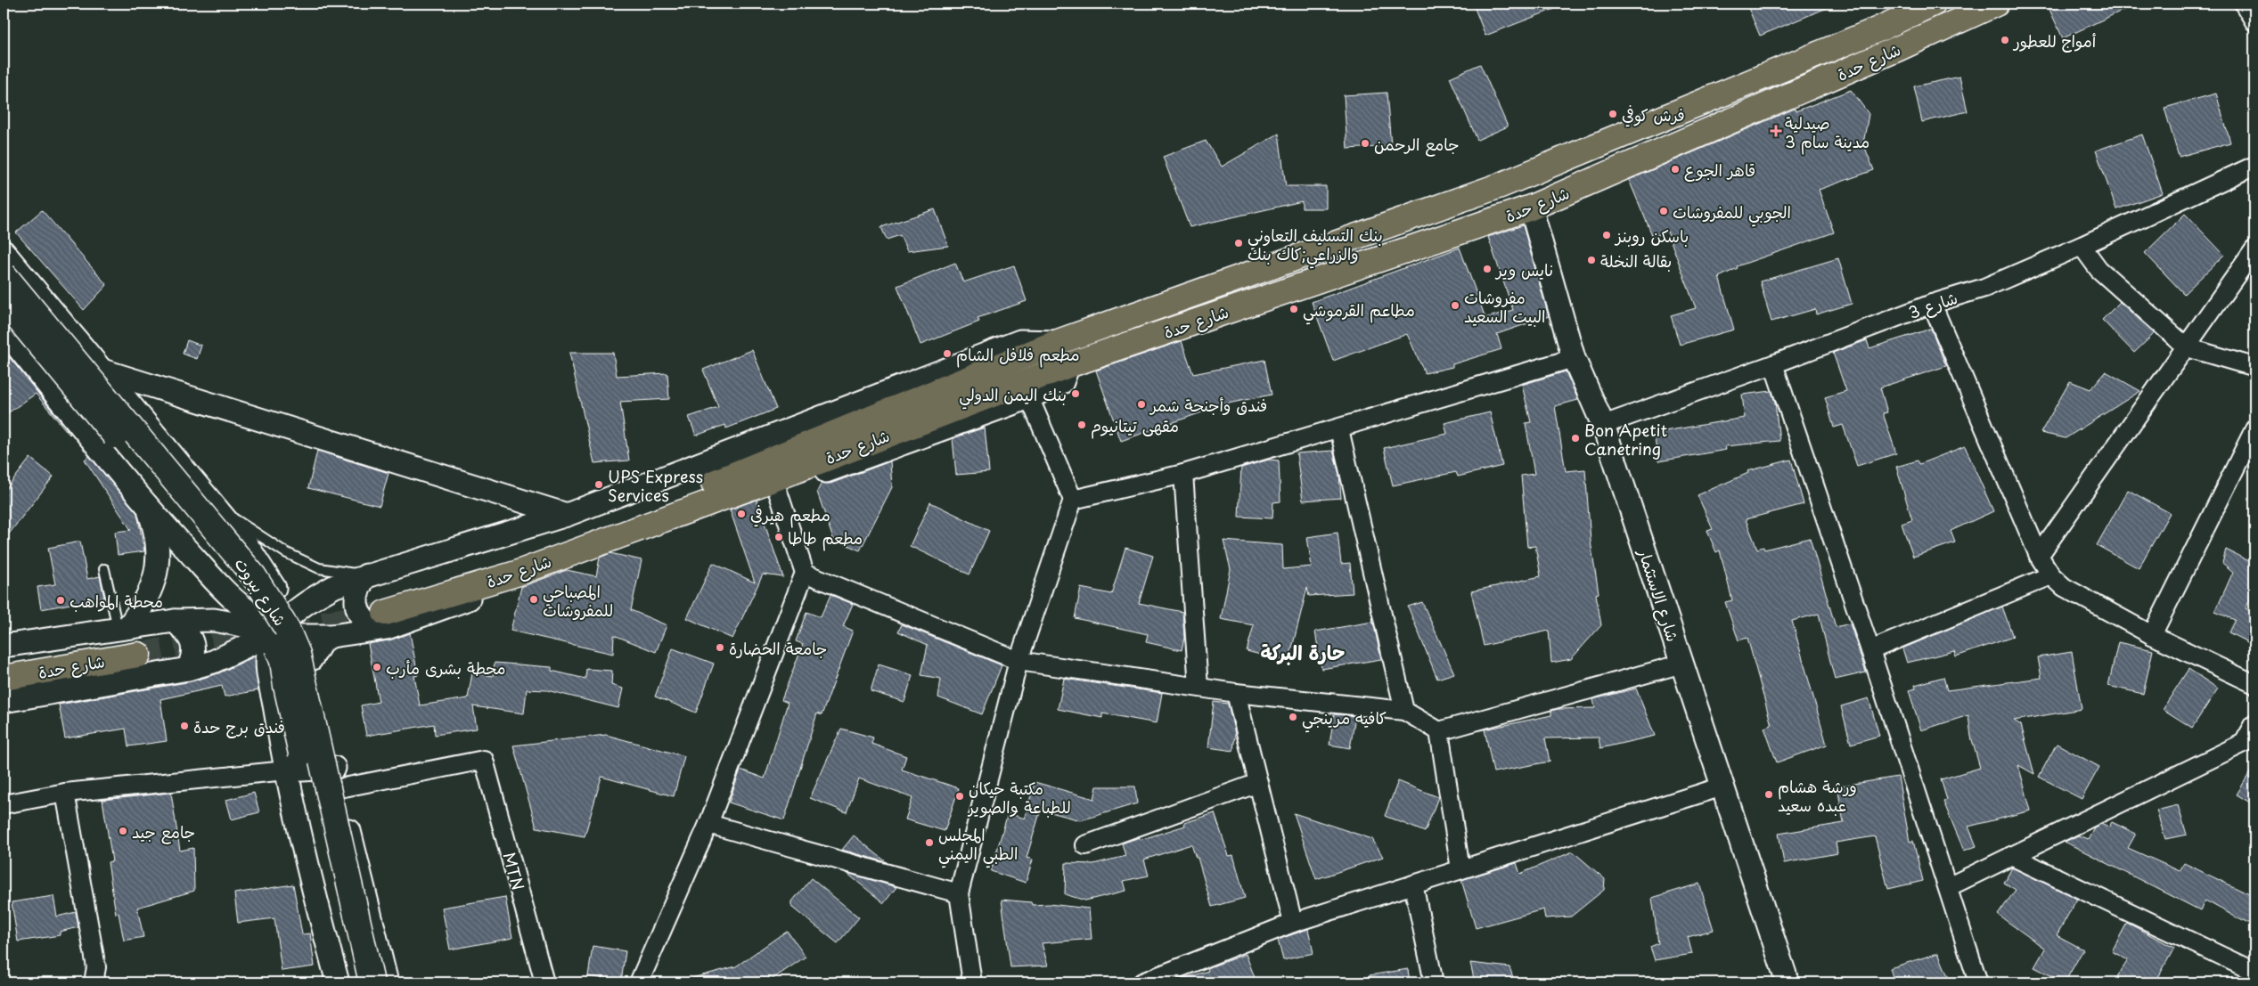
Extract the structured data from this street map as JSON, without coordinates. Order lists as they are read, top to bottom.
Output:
{
  "streets": {
    "main road": ["شارع حدة", "شارع بيروت"],
    "street": ["شارع 3", "شارع الاستثمار", "MTN"]
  },
  "crossings": [
    ["شارع حدة", "شارع الاستثمار"],
    ["شارع 3", "شارع الاستثمار"]
  ],
  "districts": ["حارة البركة"],
  "places": {
    "other": [
      "أمواج للعطور",
      "فرش كوفي",
      "جامع الرحمن",
      "قاهر الجوع",
      "الجوبي للمفروشات",
      "باسكن روبنز",
      "بنك التسليف التعاوني والزراعي;كاك بنك",
      "بقالة النخلة",
      "نايس وير",
      "مفروشات البيت السعيد",
      "مطاعم القرموشي",
      "مطعم فلافل الشام",
      "بنك اليمن الدولي",
      "فندق وأجنحة شمر",
      "مقهى تيتانيوم",
      "Bon Apetit Canetring",
      "UPS Express Services",
      "مطعم هيرفي",
      "مطعم طاطا",
      "المصباحي للمفروشات",
      "محطة المواهب",
      "جامعة الحضارة",
      "محطة بشرى مأرب",
      "كافيه مرينجي",
      "فندق برج حدة",
      "ورشة هشام عبده سعيد",
      "مكتبة حيكان للطباعة والصوير",
      "جامع جيد",
      "المجلس الطبي اليمني"
    ],
    "health": ["صيدلية مدينة سام 3"]
  }
}
